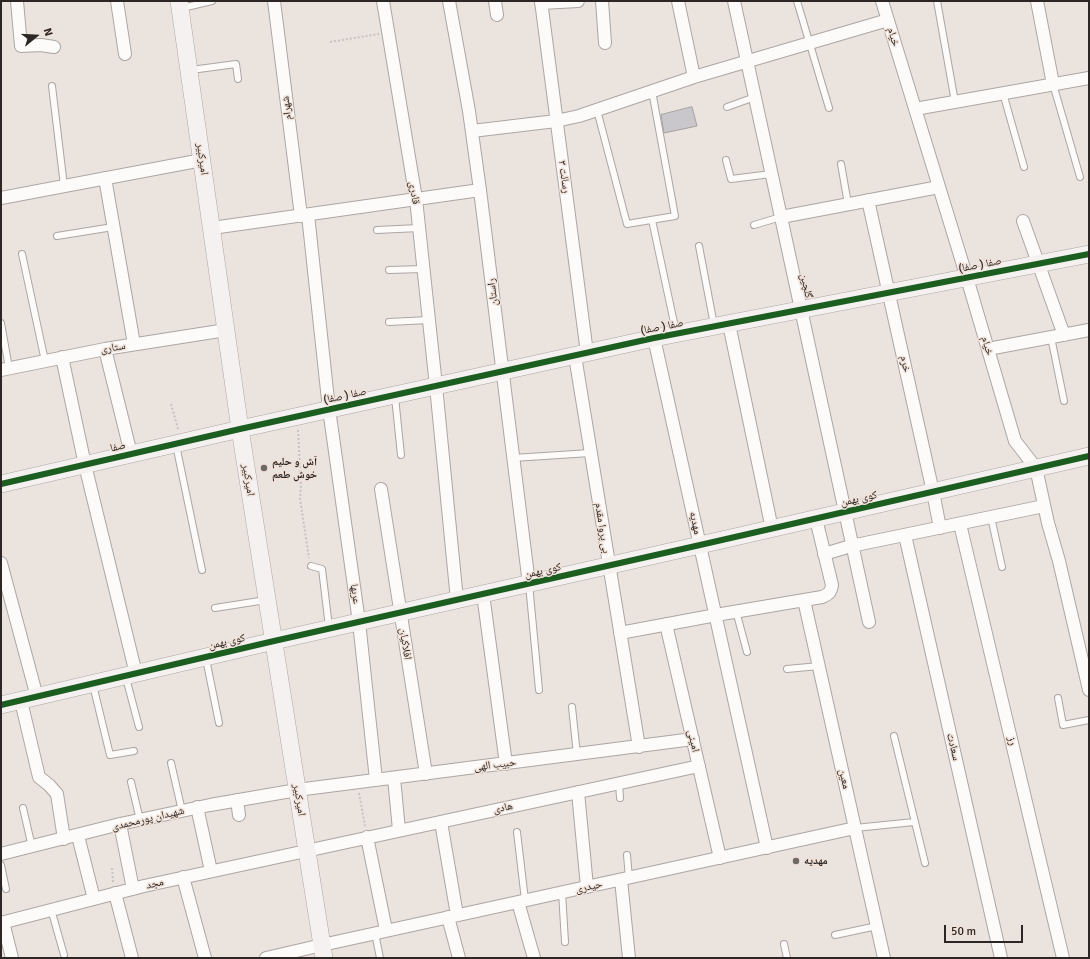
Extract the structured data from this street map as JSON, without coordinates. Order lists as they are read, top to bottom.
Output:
{
  "streets": {
    "street": [
      "خیام",
      "شهرام",
      "امیرکبیر",
      "رسالت ۳",
      "قادری",
      "صفا ( صفا)",
      "گلچین",
      "راستان",
      "ستاری",
      "خرم",
      "صفا",
      "کوی بهمن",
      "مهدیه",
      "بی پروا مقدم",
      "عربها",
      "افلاکیان",
      "امینی",
      "رز",
      "سعادت",
      "حبیب الهی",
      "معین",
      "هادی",
      "شهیدان پورمحمدی",
      "مجد",
      "حیدری"
    ]
  },
  "crossings": [
    ["خیام", "صفا ( صفا)"],
    ["خیام", "کوی بهمن"],
    ["شهرام", "صفا ( صفا)"],
    ["شهرام", "عربها"],
    ["امیرکبیر", "صفا ( صفا)"],
    ["امیرکبیر", "ستاری"],
    ["امیرکبیر", "صفا"],
    ["امیرکبیر", "کوی بهمن"],
    ["امیرکبیر", "حبیب الهی"],
    ["امیرکبیر", "هادی"],
    ["امیرکبیر", "شهیدان پورمحمدی"],
    ["امیرکبیر", "مجد"],
    ["امیرکبیر", "حیدری"],
    ["رسالت ۳", "صفا ( صفا)"],
    ["رسالت ۳", "بی پروا مقدم"],
    ["قادری", "صفا ( صفا)"],
    ["قادری", "کوی بهمن"],
    ["صفا ( صفا)", "گلچین"],
    ["صفا ( صفا)", "راستان"],
    ["صفا ( صفا)", "خرم"],
    ["صفا ( صفا)", "صفا"],
    ["صفا ( صفا)", "مهدیه"],
    ["صفا ( صفا)", "بی پروا مقدم"],
    ["صفا ( صفا)", "عربها"],
    ["گلچین", "کوی بهمن"],
    ["راستان", "کوی بهمن"],
    ["خرم", "کوی بهمن"],
    ["کوی بهمن", "مهدیه"],
    ["کوی بهمن", "بی پروا مقدم"],
    ["کوی بهمن", "عربها"],
    ["کوی بهمن", "افلاکیان"],
    ["مهدیه", "حیدری"],
    ["بی پروا مقدم", "حبیب الهی"],
    ["عربها", "حبیب الهی"],
    ["افلاکیان", "حبیب الهی"],
    ["امینی", "حبیب الهی"],
    ["امینی", "هادی"],
    ["امینی", "حیدری"],
    ["حبیب الهی", "شهیدان پورمحمدی"],
    ["معین", "حیدری"],
    ["هادی", "مجد"]
  ],
  "places": ["آش و حلیم خوش طعم", "مهدیه"],
  "scale_bar": "50 m",
  "north": "right"
}
